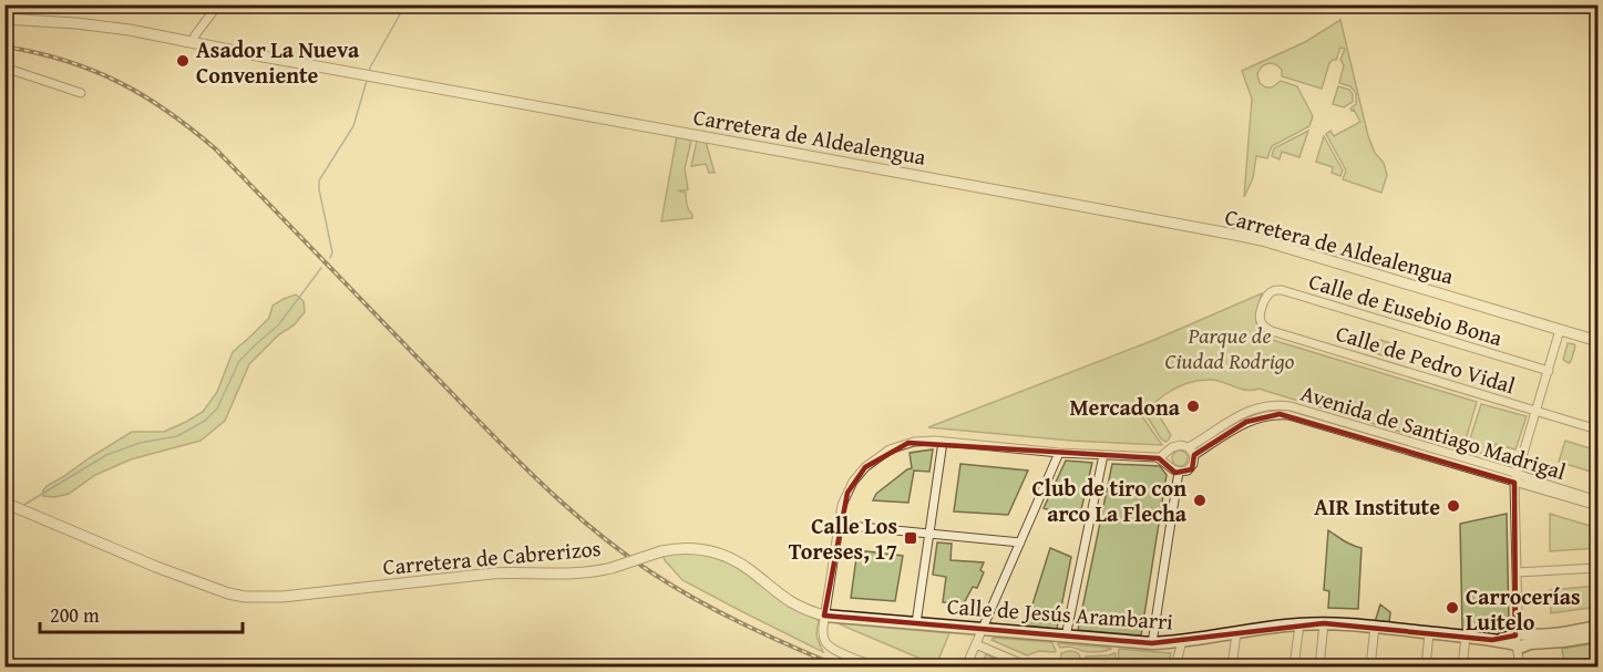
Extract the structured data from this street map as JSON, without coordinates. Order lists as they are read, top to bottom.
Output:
{
  "streets": {
    "main road": ["Calle de Jesús Arambarri"],
    "street": [
      "Carretera de Aldealengua",
      "Calle de Eusebio Bona",
      "Calle de Pedro Vidal",
      "Avenida de Santiago Madrigal",
      "Carretera de Cabrerizos"
    ]
  },
  "crossings": [
    ["Calle de Eusebio Bona", "Calle de Pedro Vidal"],
    ["Carretera de Cabrerizos", "Calle de Jesús Arambarri"]
  ],
  "parks": ["Parque de Ciudad Rodrigo"],
  "places": {
    "other": [
      "Asador La Nueva Conveniente",
      "Mercadona",
      "Club de tiro con arco La Flecha",
      "AIR Institute",
      "Carrocerías Luitelo"
    ],
    "transit": ["Calle Los Toreses, 17"]
  },
  "scale_bar": "200 m"
}
